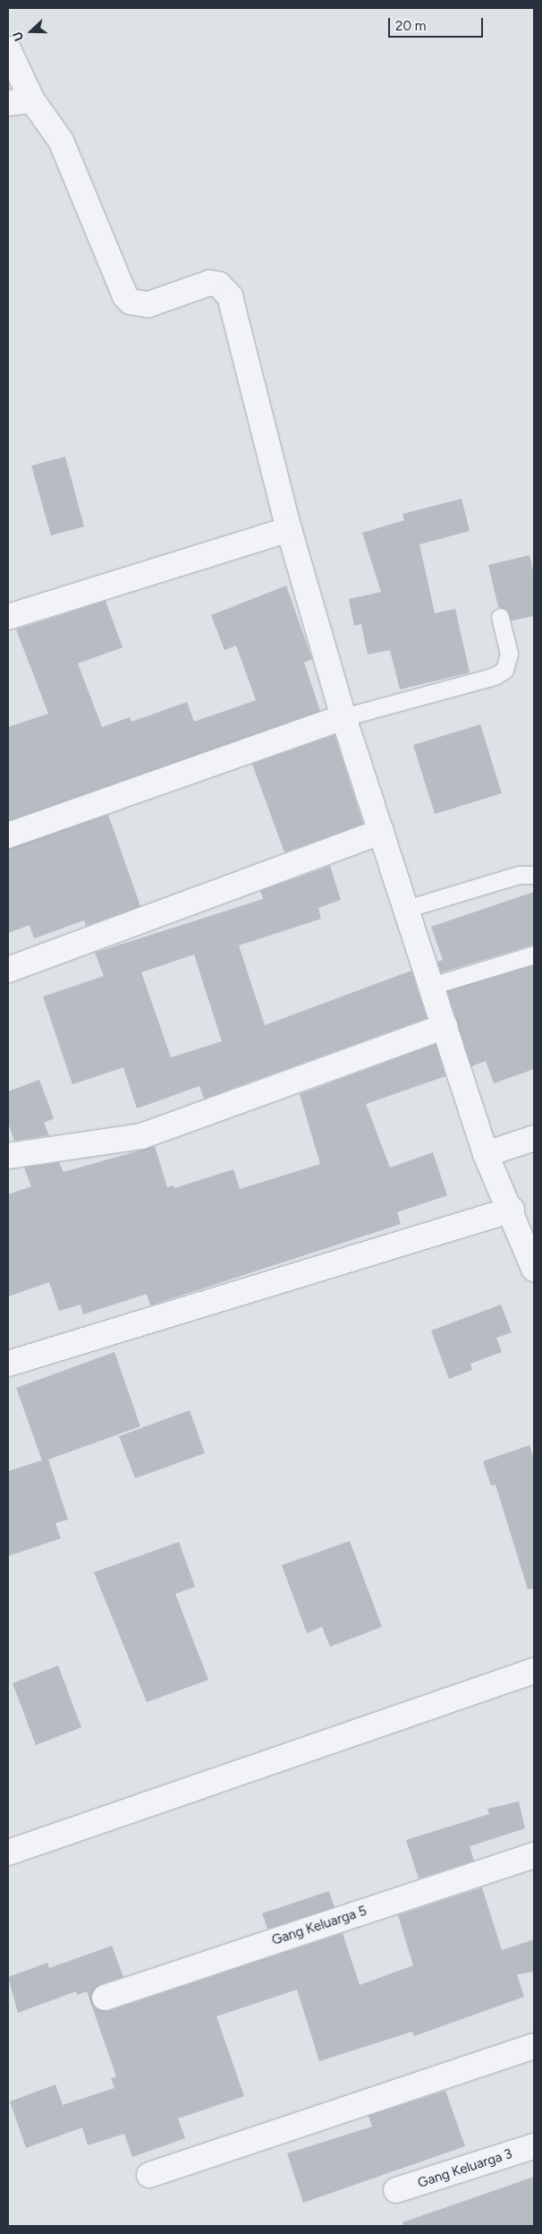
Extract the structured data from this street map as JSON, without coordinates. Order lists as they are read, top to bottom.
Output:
{
  "streets": {
    "street": ["Gang Keluarga 5", "Gang Keluarga 3"]
  },
  "scale_bar": "20 m",
  "north": "left"
}
